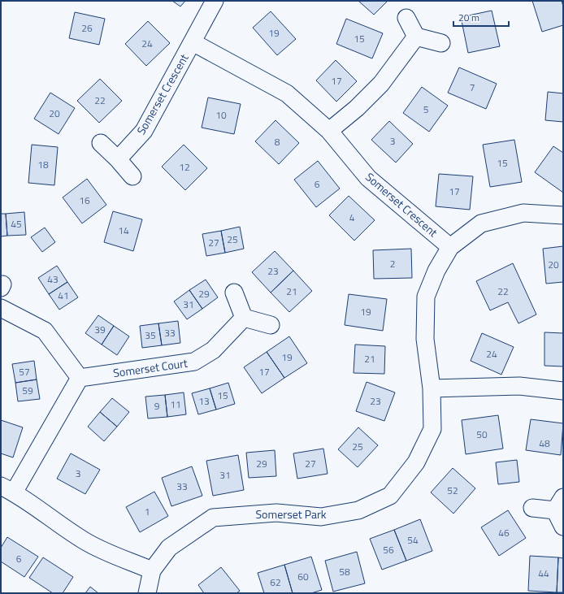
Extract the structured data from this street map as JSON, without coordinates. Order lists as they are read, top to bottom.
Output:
{
  "streets": {
    "street": ["Somerset Crescent", "Somerset Court", "Somerset Park"]
  },
  "crossings": [
    ["Somerset Crescent", "Somerset Park"]
  ],
  "house_numbers": [
    "26",
    "19",
    "15",
    "24",
    "17",
    "7",
    "22",
    "5",
    "20",
    "10",
    "3",
    "8",
    "15",
    "18",
    "12",
    "6",
    "17",
    "16",
    "4",
    "45",
    "14",
    "25",
    "27",
    "2",
    "20",
    "23",
    "43",
    "21",
    "22",
    "29",
    "41",
    "31",
    "19",
    "39",
    "33",
    "35",
    "24",
    "19",
    "21",
    "57",
    "17",
    "59",
    "15",
    "13",
    "23",
    "11",
    "9",
    "50",
    "48",
    "25",
    "29",
    "27",
    "3",
    "31",
    "33",
    "52",
    "1",
    "46",
    "54",
    "56",
    "6",
    "58",
    "44",
    "60",
    "62"
  ],
  "scale_bar": "20 m"
}
